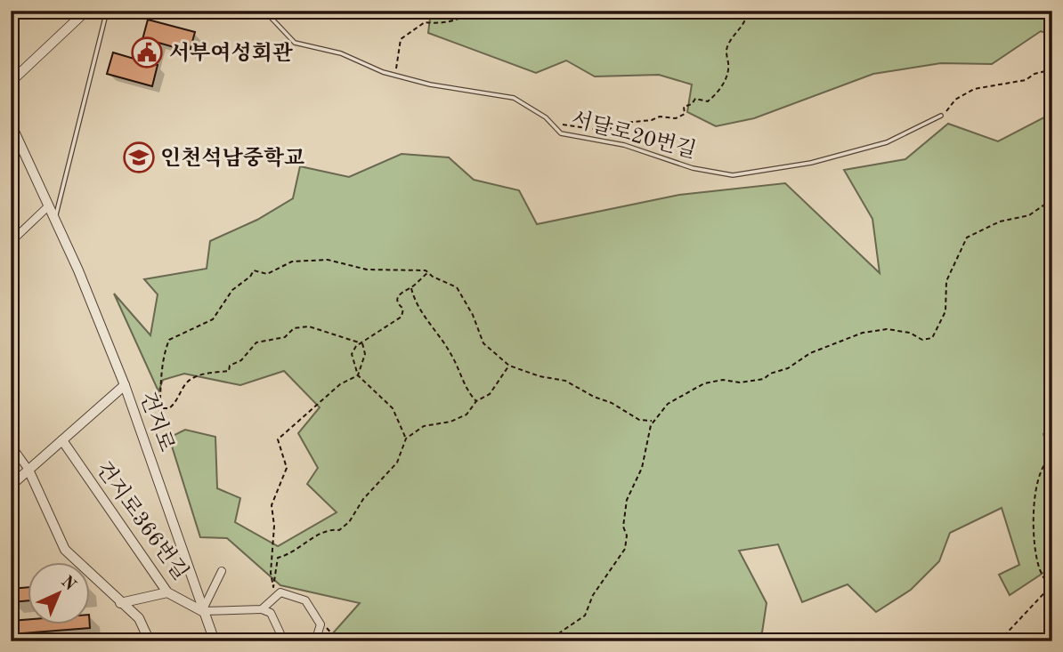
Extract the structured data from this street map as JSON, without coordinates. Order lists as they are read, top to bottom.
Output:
{
  "streets": {
    "street": ["건지로", "건지로366번길"],
    "lane": ["서달로20번길"]
  },
  "crossings": [
    ["건지로", "건지로366번길"]
  ],
  "places": {
    "public building": ["서부여성회관"],
    "school or university": ["인천석남중학교"]
  },
  "north": "top right"
}
